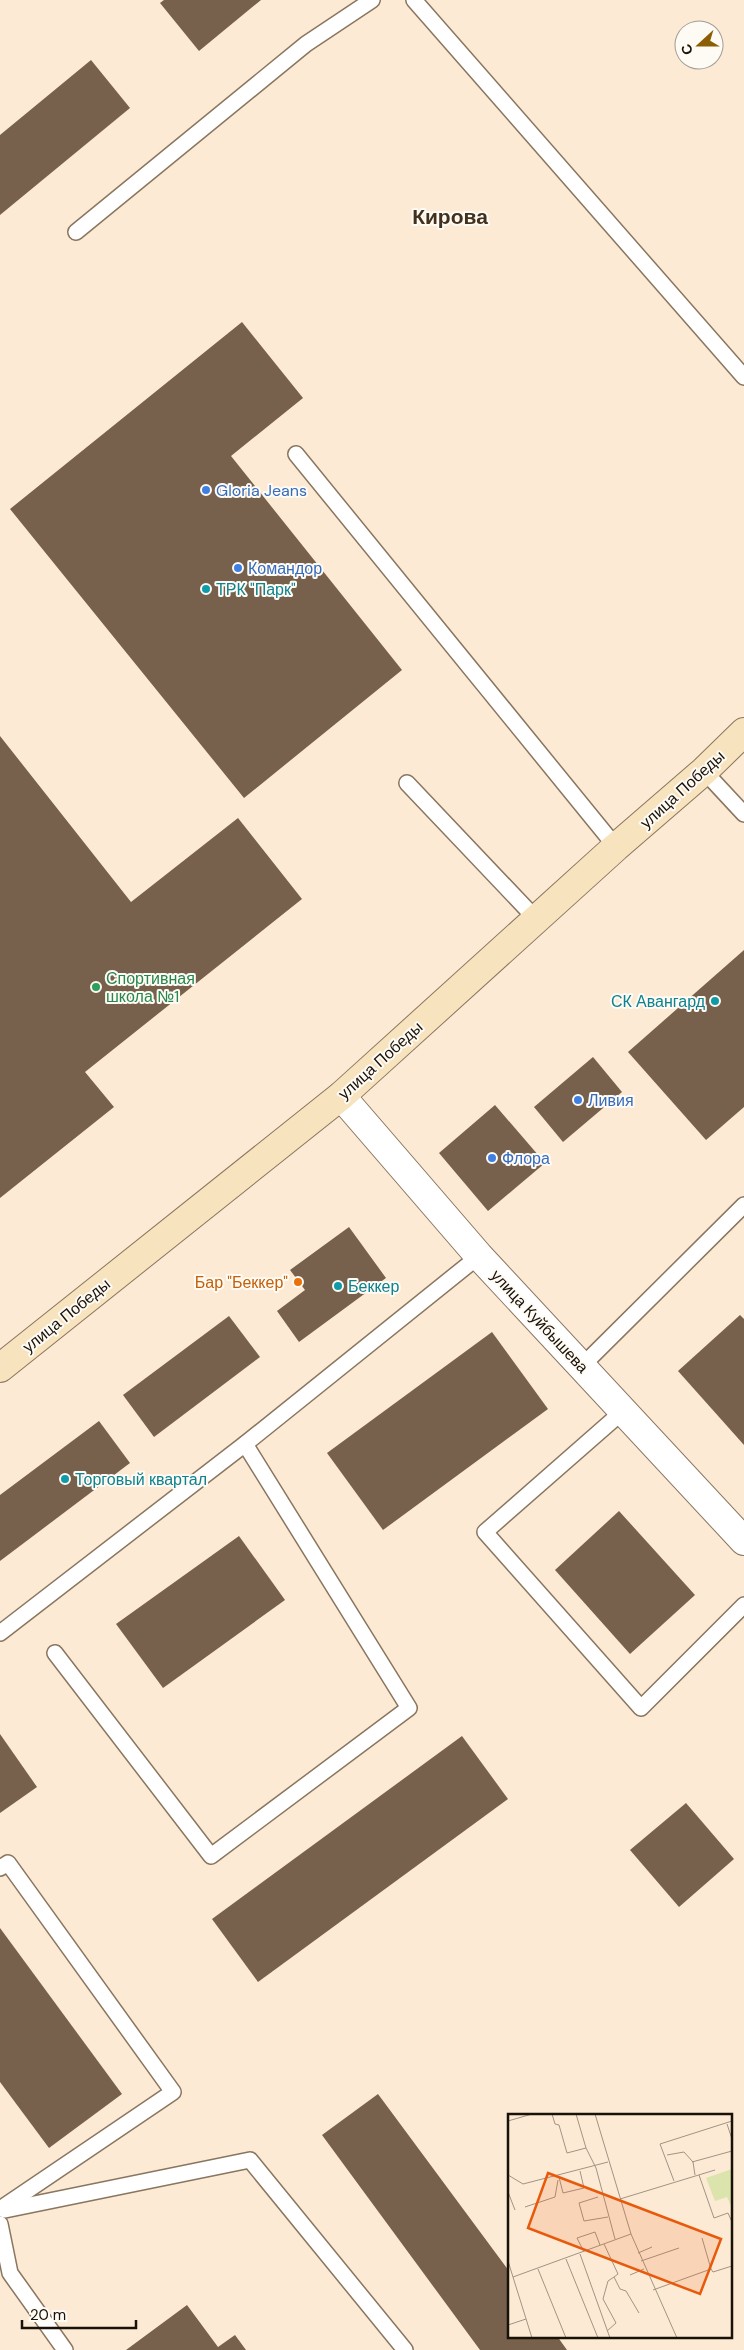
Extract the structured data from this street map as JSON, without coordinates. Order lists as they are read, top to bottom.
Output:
{
  "streets": {
    "street": ["улица Победы", "улица Куйбышева"]
  },
  "crossings": [
    ["улица Победы", "улица Куйбышева"]
  ],
  "districts": ["Кирова"],
  "places": [
    "Gloria Jeans",
    "Командор",
    "ТРК \"Парк\"",
    "Спортивная школа №1",
    "СК Авангард",
    "Ливия",
    "Флора",
    "Бар \"Беккер\"",
    "Беккер",
    "Торговый квартал"
  ],
  "scale_bar": "20 m",
  "north": "left"
}
